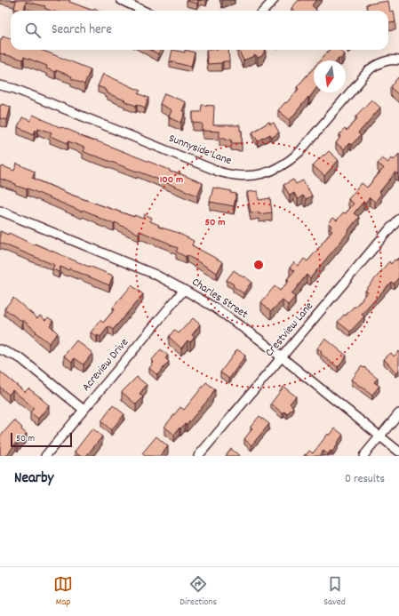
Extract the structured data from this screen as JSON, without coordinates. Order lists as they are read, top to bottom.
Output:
{
  "streets": {
    "street": [
      "Sunnyside Lane",
      "Charles Street",
      "Crestview Lane",
      "Acreview Drive"
    ]
  },
  "crossings": [
    ["Charles Street", "Crestview Lane"],
    ["Charles Street", "Acreview Drive"]
  ],
  "scale_bar": "50 m",
  "north": "bottom",
  "page": {
    "search": "Search here",
    "scale": "50 m",
    "heading": ["Nearby", "0 results"],
    "nav": ["Map", "Directions", "Saved"]
  },
  "rings": ["100 m", "50 m"]
}
